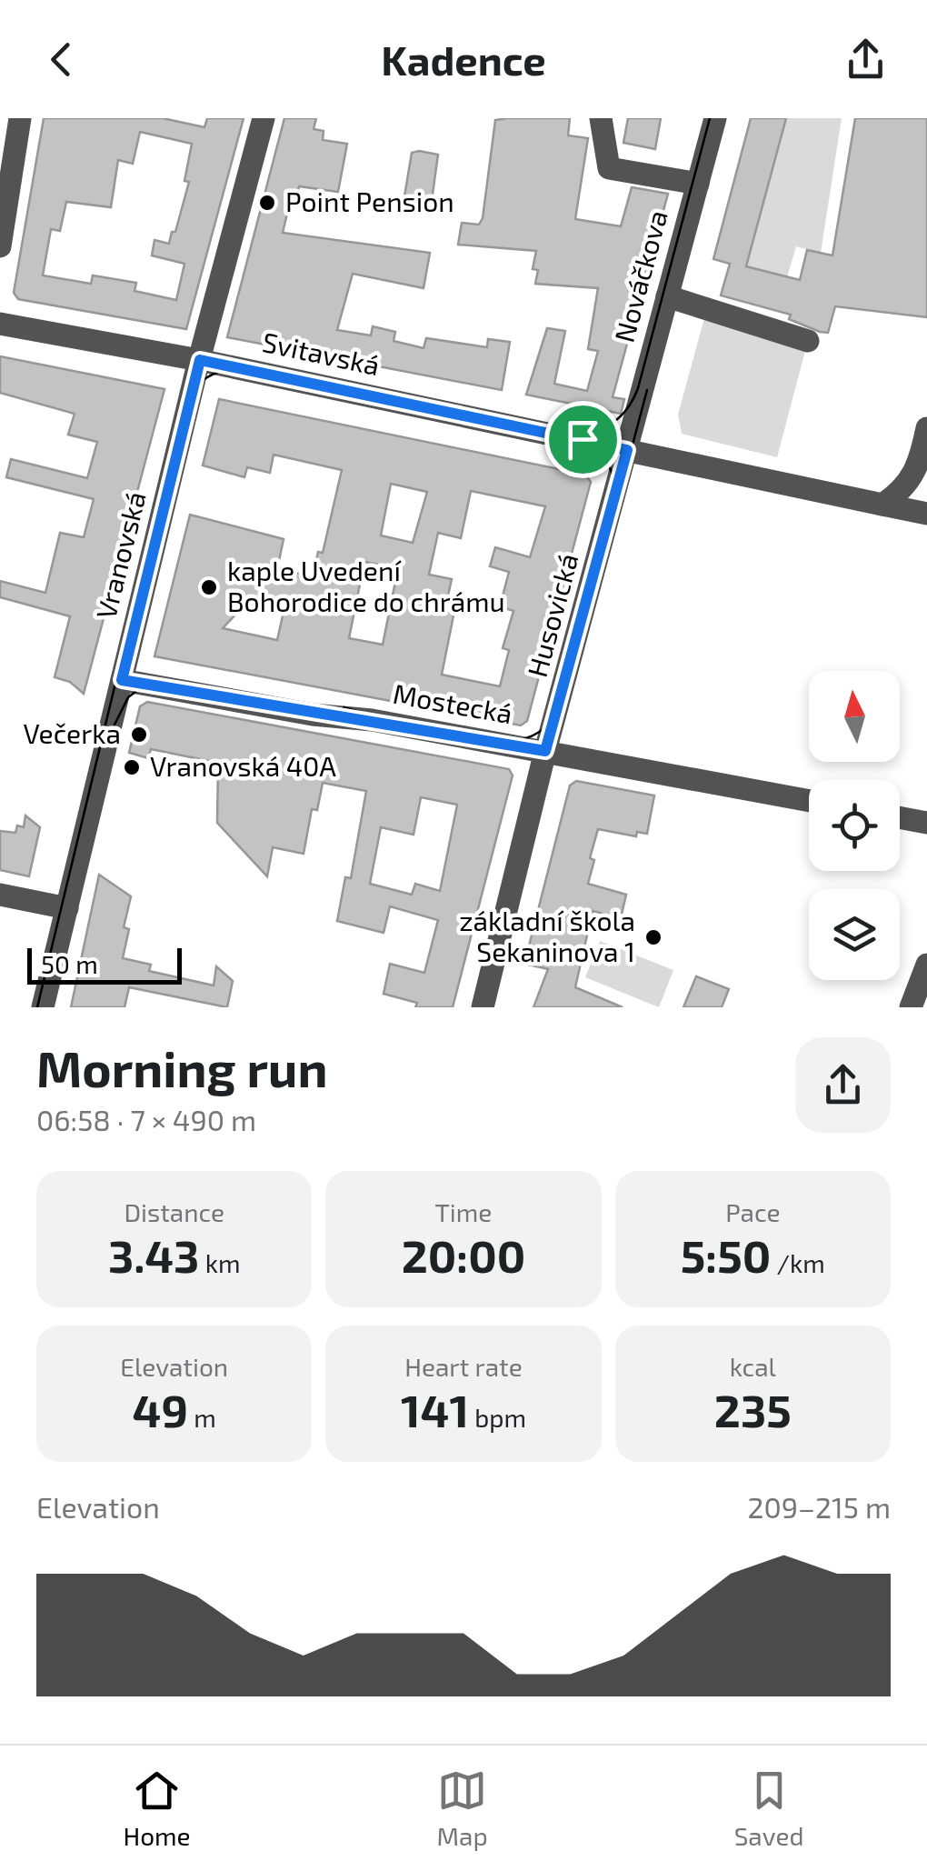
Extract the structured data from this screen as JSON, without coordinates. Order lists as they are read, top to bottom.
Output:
{
  "streets": {
    "street": [
      "Nováčkova",
      "Svitavská",
      "Vranovská",
      "Husovická",
      "Mostecká"
    ]
  },
  "crossings": [
    ["Nováčkova", "Svitavská"],
    ["Nováčkova", "Husovická"],
    ["Svitavská", "Vranovská"],
    ["Svitavská", "Husovická"],
    ["Vranovská", "Mostecká"],
    ["Husovická", "Mostecká"]
  ],
  "places": [
    "Point Pension",
    "kaple Uvedení Bohorodice do chrámu",
    "Večerka",
    "Vranovská 40A",
    "základní škola Sekaninova 1"
  ],
  "scale_bar": "50 m",
  "north": "top",
  "page": {
    "header": "Kadence",
    "scale": "50 m",
    "heading": ["Morning run", "06:58 · 7 × 490 m"],
    "stats": [
      ["Distance", "3.43 km"],
      ["Time", "20:00"],
      ["Pace", "5:50 /km"],
      ["Elevation", "49 m"],
      ["Heart rate", "141 bpm"],
      ["kcal", "235"]
    ],
    "chart": ["Elevation", "209–215 m"],
    "tabs": ["Home", "Map", "Saved"]
  }
}
